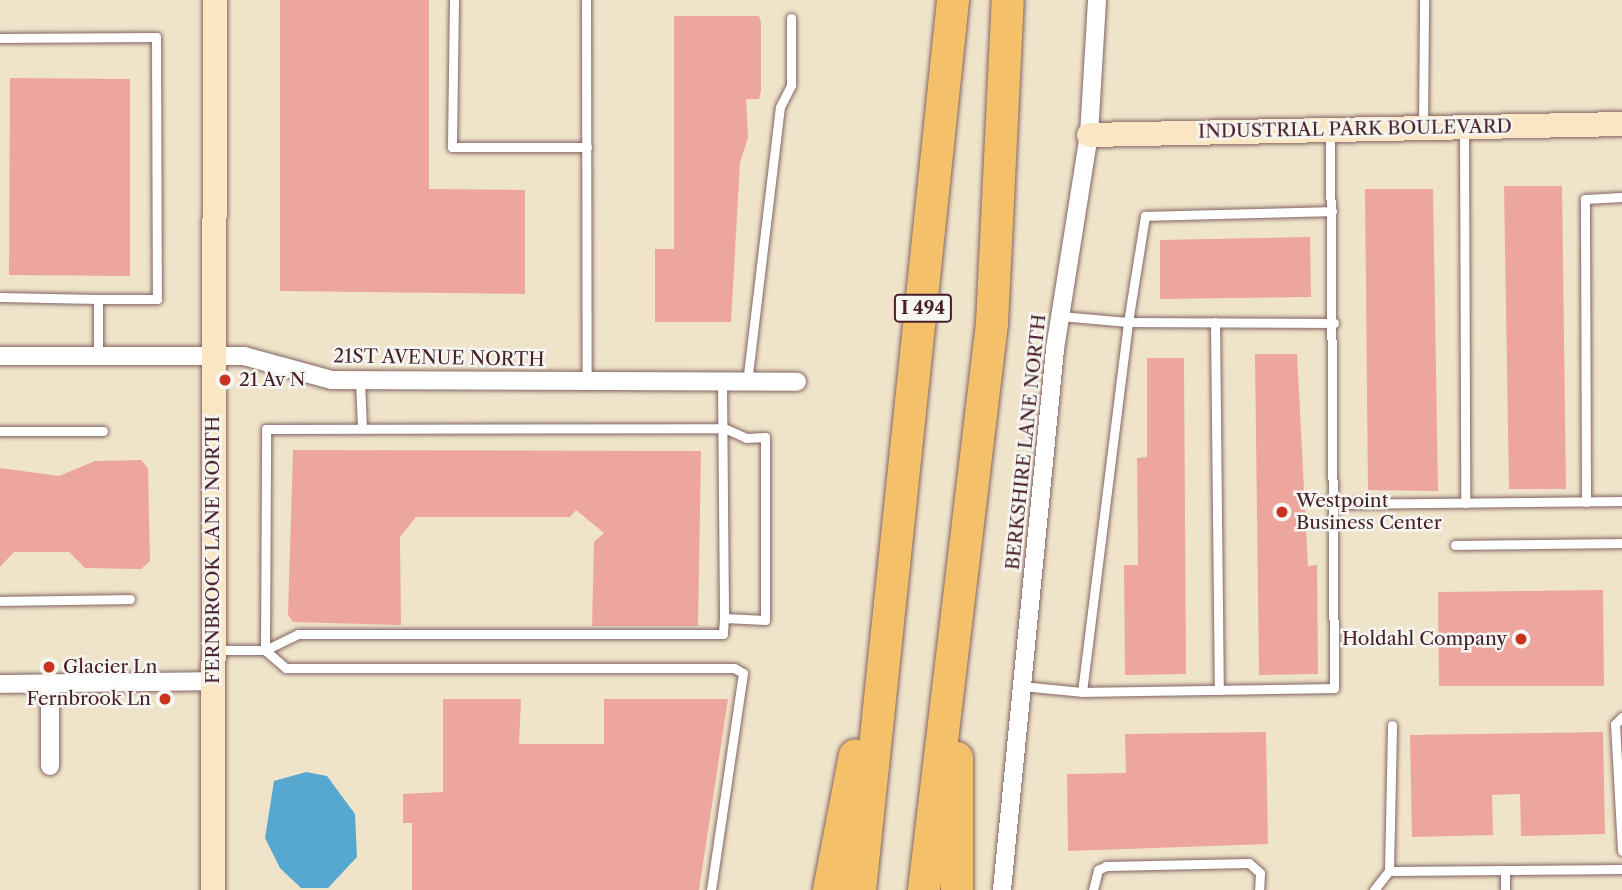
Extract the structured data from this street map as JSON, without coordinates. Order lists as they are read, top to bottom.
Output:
{
  "streets": {
    "highway": ["I 494"],
    "street": [
      "INDUSTRIAL PARK BOULEVARD",
      "21ST AVENUE NORTH",
      "BERKSHIRE LANE NORTH",
      "FERNBROOK LANE NORTH"
    ]
  },
  "crossings": [
    ["INDUSTRIAL PARK BOULEVARD", "BERKSHIRE LANE NORTH"],
    ["21ST AVENUE NORTH", "FERNBROOK LANE NORTH"]
  ],
  "places": [
    "21 Av N",
    "Westpoint Business Center",
    "Holdahl Company",
    "Glacier Ln",
    "Fernbrook Ln"
  ]
}
